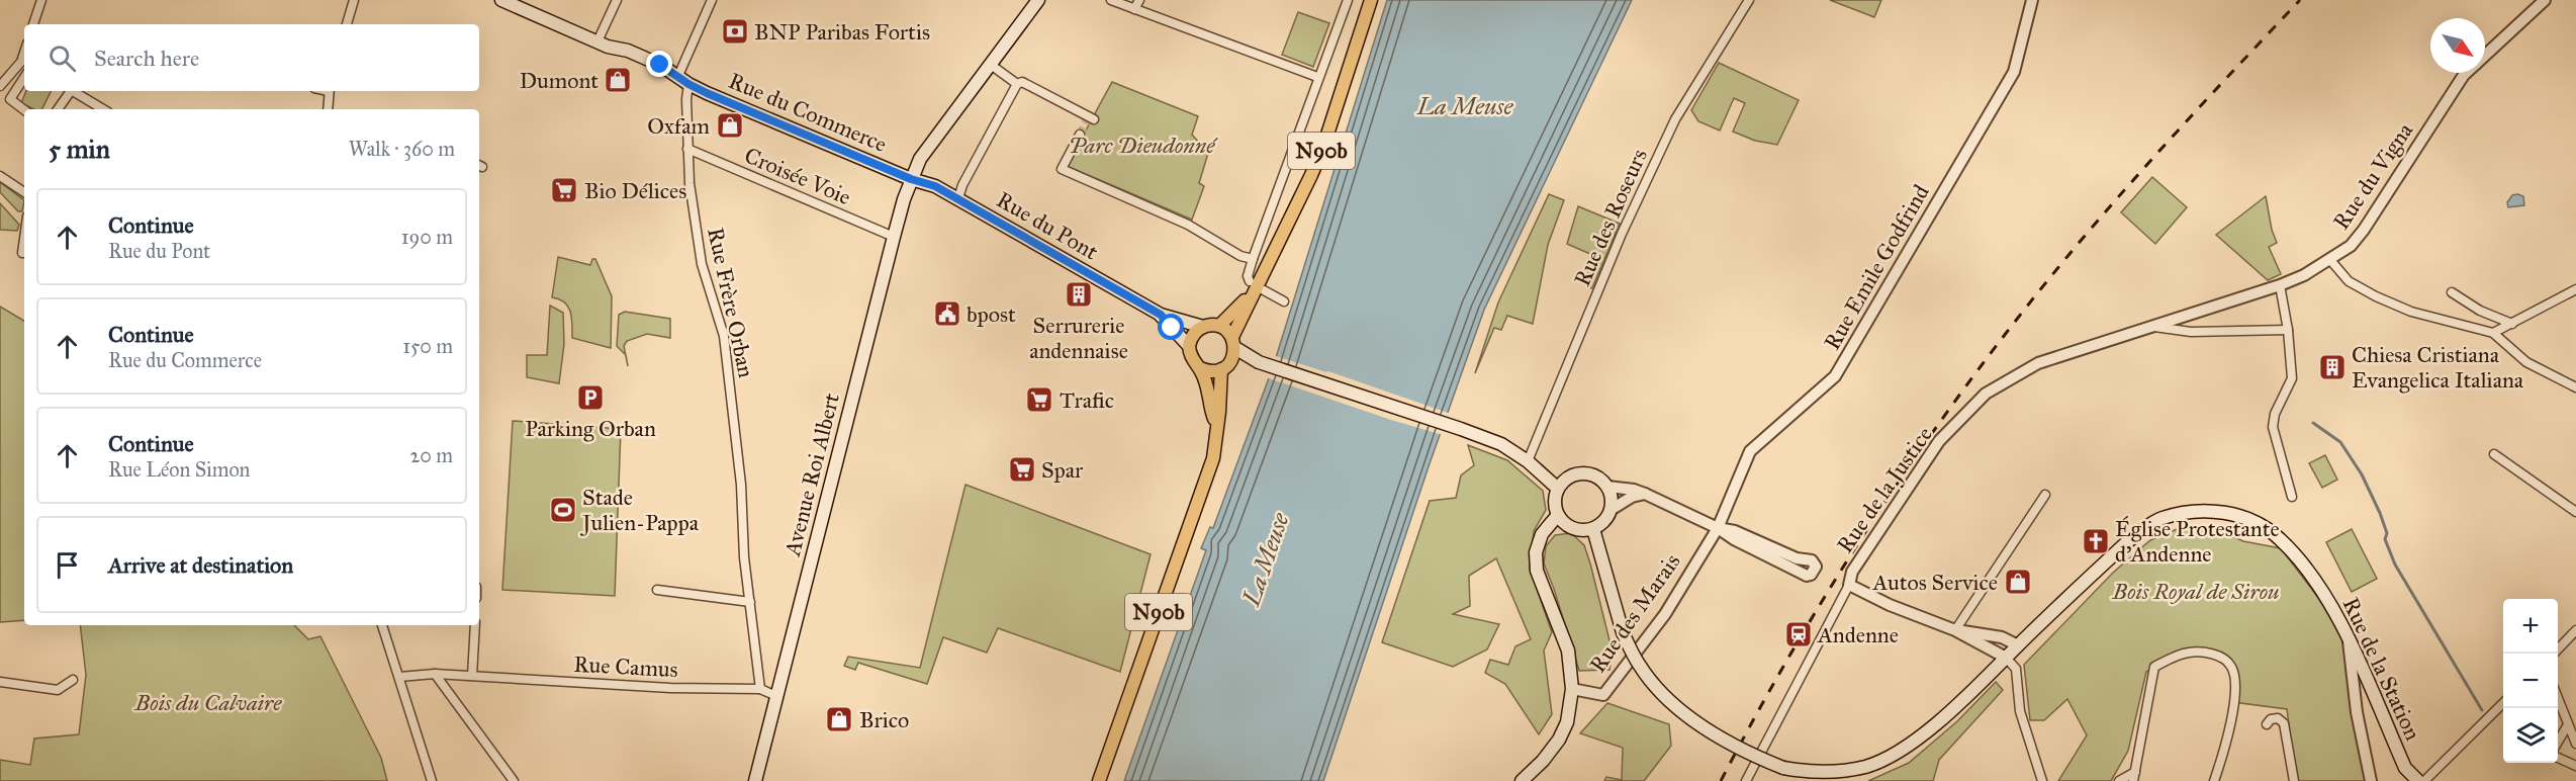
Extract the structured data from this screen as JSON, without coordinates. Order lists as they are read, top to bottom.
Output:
{
  "streets": {
    "main road": [
      "Rue du Commerce",
      "N90b",
      "Rue du Pont",
      "Avenue Roi Albert",
      "Rue des Marais",
      "Rue de la Station"
    ],
    "street": [
      "Croisée Voie",
      "Rue du Vigna",
      "Rue des Roseurs",
      "Rue Emile Godfrind",
      "Rue Frère Orban",
      "Rue de la Justice",
      "Rue Camus"
    ]
  },
  "crossings": [
    ["Rue du Commerce", "Rue du Pont"],
    ["Rue du Commerce", "Rue Frère Orban"],
    ["Rue du Commerce", "Avenue Roi Albert"],
    ["N90b", "Rue du Pont"],
    ["Croisée Voie", "Rue Frère Orban"],
    ["Croisée Voie", "Avenue Roi Albert"],
    ["Rue du Vigna", "Rue de la Justice"],
    ["Rue du Pont", "Avenue Roi Albert"],
    ["Rue Emile Godfrind", "Rue des Marais"],
    ["Rue Frère Orban", "Rue Camus"],
    ["Avenue Roi Albert", "Rue Camus"],
    ["Rue des Marais", "Rue de la Station"]
  ],
  "water": ["La Meuse"],
  "parks": ["Parc Dieudonné", "Bois Royal de Sirou", "Bois du Calvaire"],
  "places": {
    "bank": ["BNP Paribas Fortis"],
    "shop": [
      "Dumont",
      "Oxfam",
      "Autos Service",
      "Brico"
    ],
    "supermarket": ["Bio Délices", "Trafic", "Spar"],
    "building": ["Serrurerie andennaise", "Chiesa Cristiana Evangelica Italiana"],
    "public building": ["bpost"],
    "parking": ["Parking Orban"],
    "sports": ["Stade Julien-Pappa"],
    "church": ["Église Protestante d’Andenne"],
    "station": ["Andenne"]
  },
  "north": "bottom right",
  "page": {
    "search": "Search here",
    "heading": ["5 min", "Walk · 360 m"],
    "list": [
      ["Continue", "Rue du Pont", "190 m"],
      ["Continue", "Rue du Commerce", "150 m"],
      ["Continue", "Rue Léon Simon", "20 m"],
      "Arrive at destination"
    ],
    "map_buttons": ["+", "−"]
  }
}
